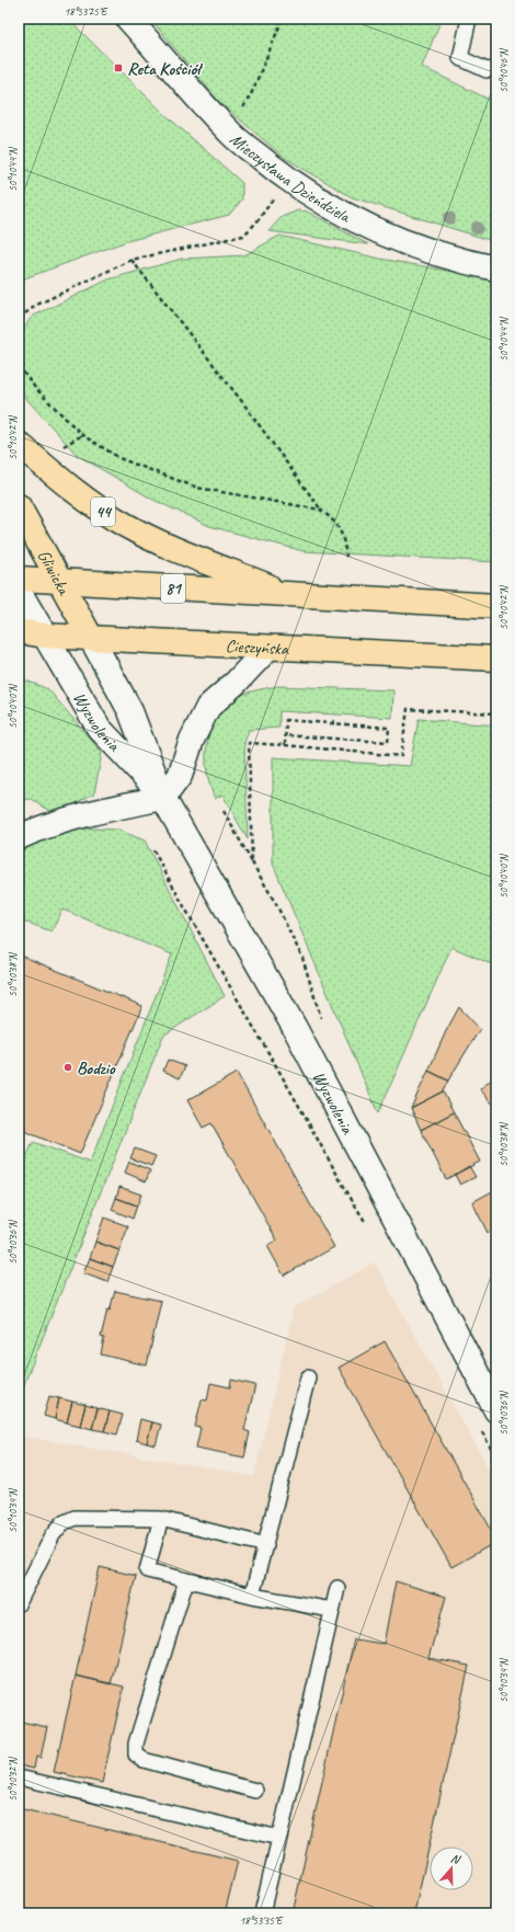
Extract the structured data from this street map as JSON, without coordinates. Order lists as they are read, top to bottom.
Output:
{
  "streets": {
    "main road": [
      "44",
      "Gliwicka",
      "81",
      "Cieszyńska"
    ],
    "street": ["Mieczysława Dzieńdziela", "Wyzwolenia"]
  },
  "crossings": [
    ["44", "81"],
    ["Gliwicka", "81"],
    ["Gliwicka", "Cieszyńska"],
    ["Gliwicka", "Wyzwolenia"],
    ["Cieszyńska", "Wyzwolenia"]
  ],
  "places": {
    "transit": ["Reta Kościół"],
    "other": ["Bodzio"]
  },
  "north": "top",
  "coordinates": [
    "18°53'25\"E",
    "50°10'46\"N",
    "50°10'44\"N",
    "50°10'42\"N",
    "50°10'40\"N",
    "50°10'38\"N",
    "50°10'36\"N",
    "50°10'34\"N",
    "50°10'32\"N",
    "18°53'35\"E"
  ]
}
